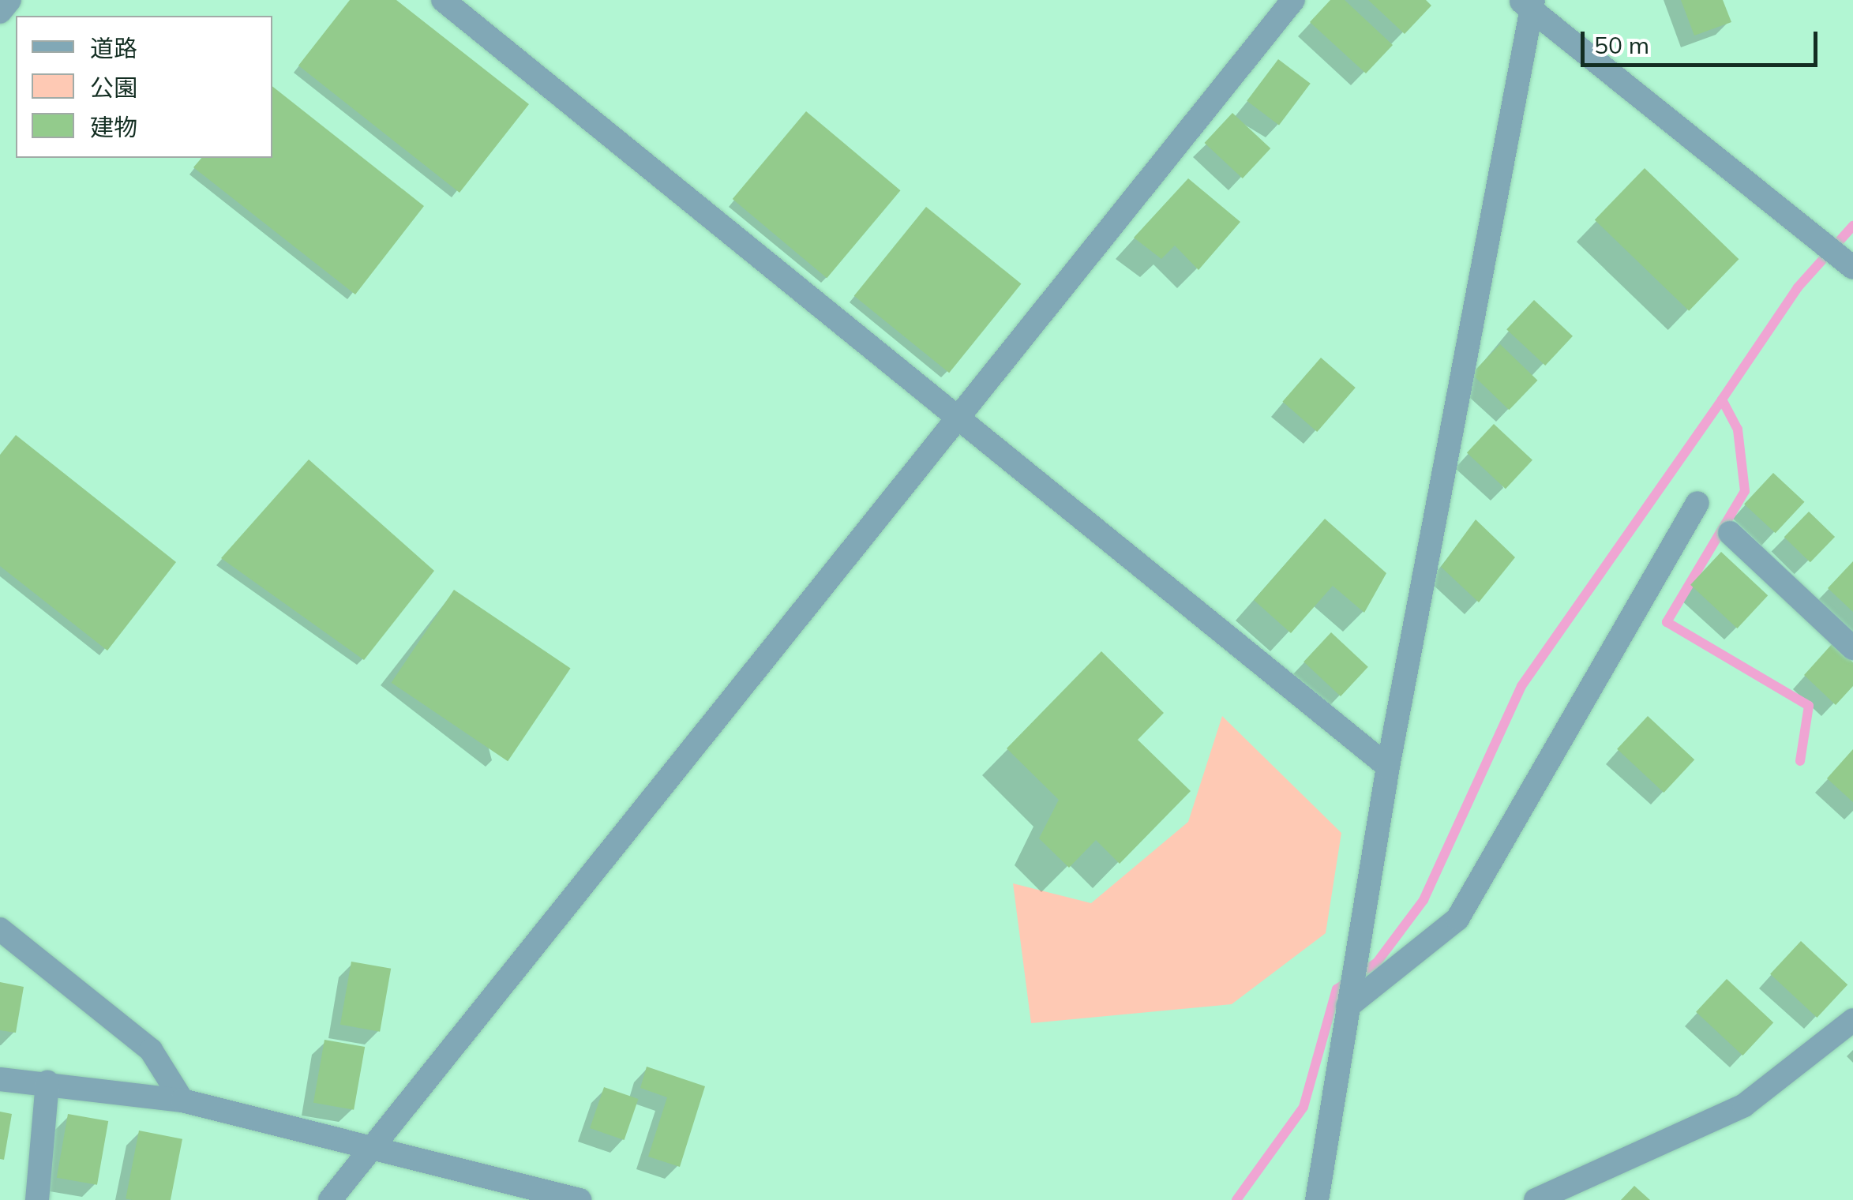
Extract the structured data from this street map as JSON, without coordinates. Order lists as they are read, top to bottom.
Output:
{
  "legend": ["道路", "公園", "建物"],
  "scale_bar": "50 m"
}
